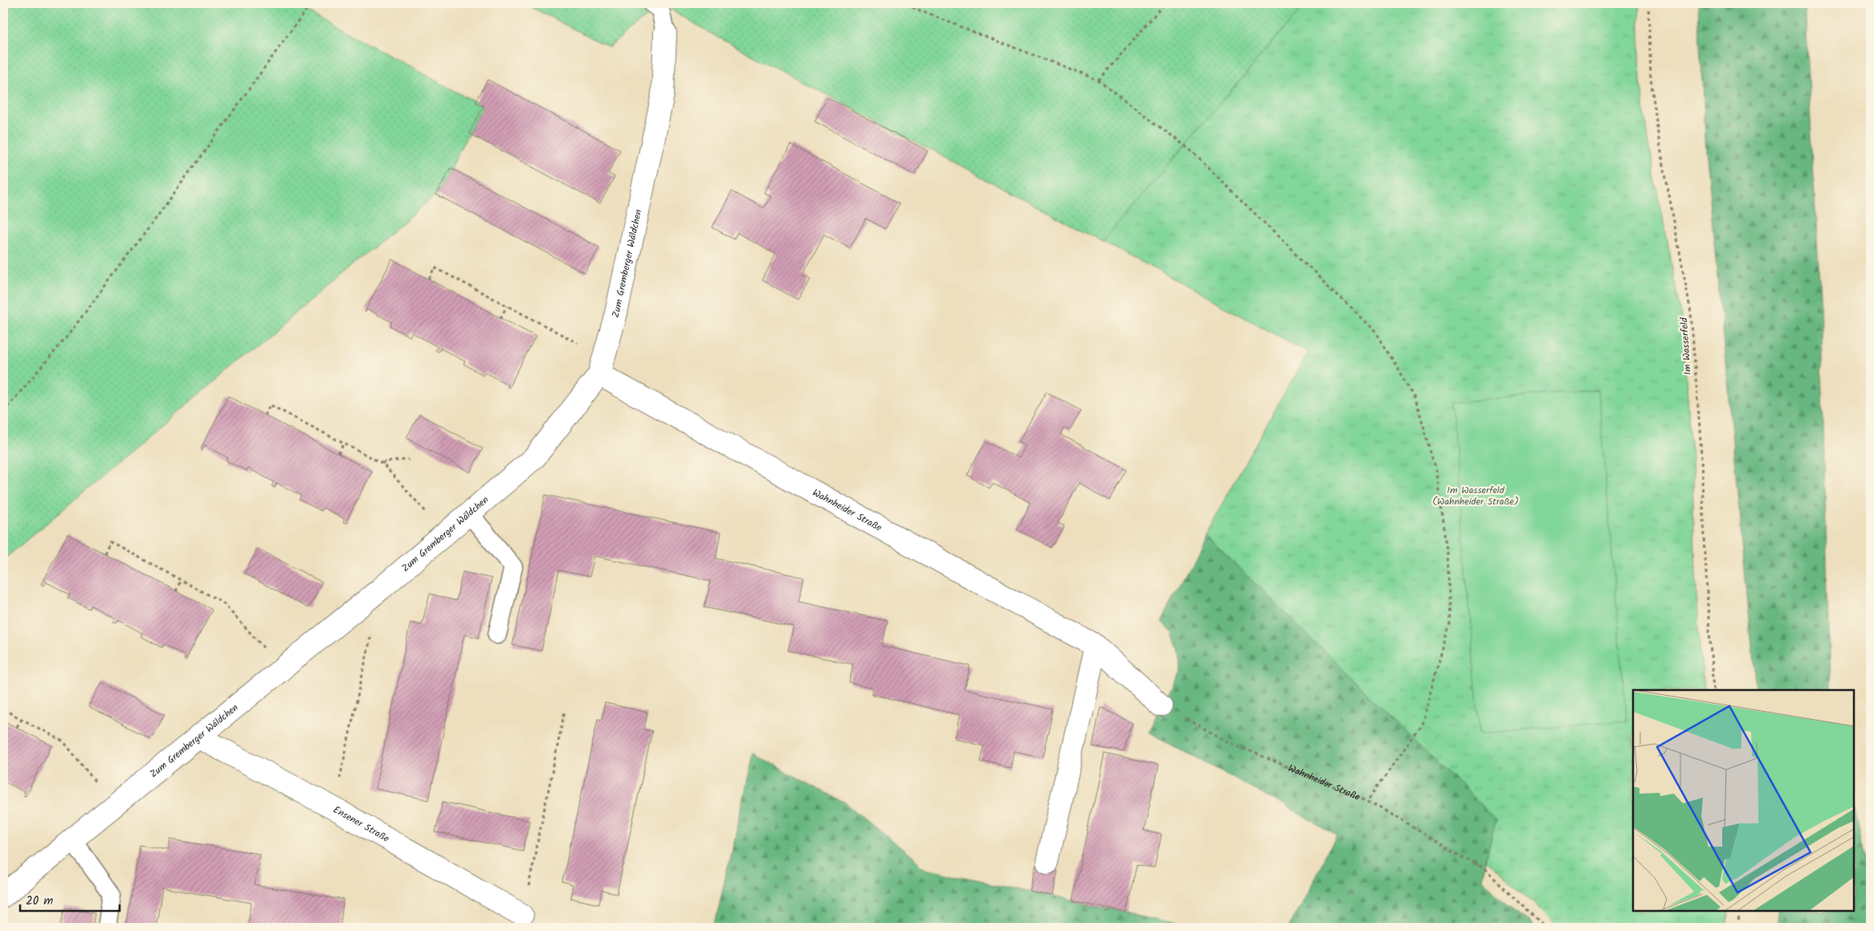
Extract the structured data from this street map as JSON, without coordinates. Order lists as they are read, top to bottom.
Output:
{
  "streets": {
    "street": ["Zum Gremberger Wäldchen", "Wahnheider Straße", "Ensener Straße"],
    "path": ["Im Wasserfeld"]
  },
  "crossings": [
    ["Zum Gremberger Wäldchen", "Wahnheider Straße"],
    ["Zum Gremberger Wäldchen", "Ensener Straße"]
  ],
  "parks": ["Im Wasserfeld (Wahnheider Straße)"],
  "scale_bar": "20 m"
}
